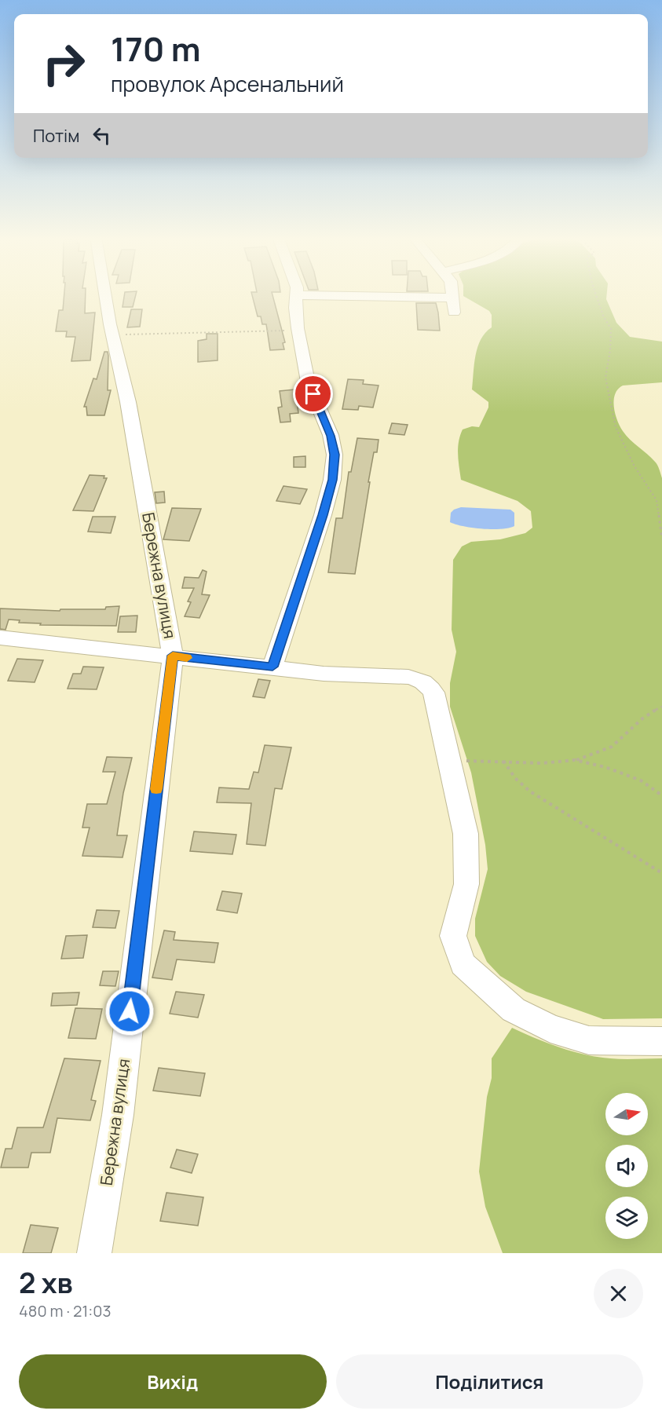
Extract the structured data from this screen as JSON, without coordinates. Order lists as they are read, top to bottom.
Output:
{
  "streets": {
    "street": ["Бережна вулиця"]
  },
  "north": "right",
  "page": {
    "turn": ["170 m", "провулок Арсенальний"],
    "then": "Потім",
    "heading": ["2 хв", "480 m · 21:03"],
    "buttons": ["Вихід", "Поділитися"]
  }
}
